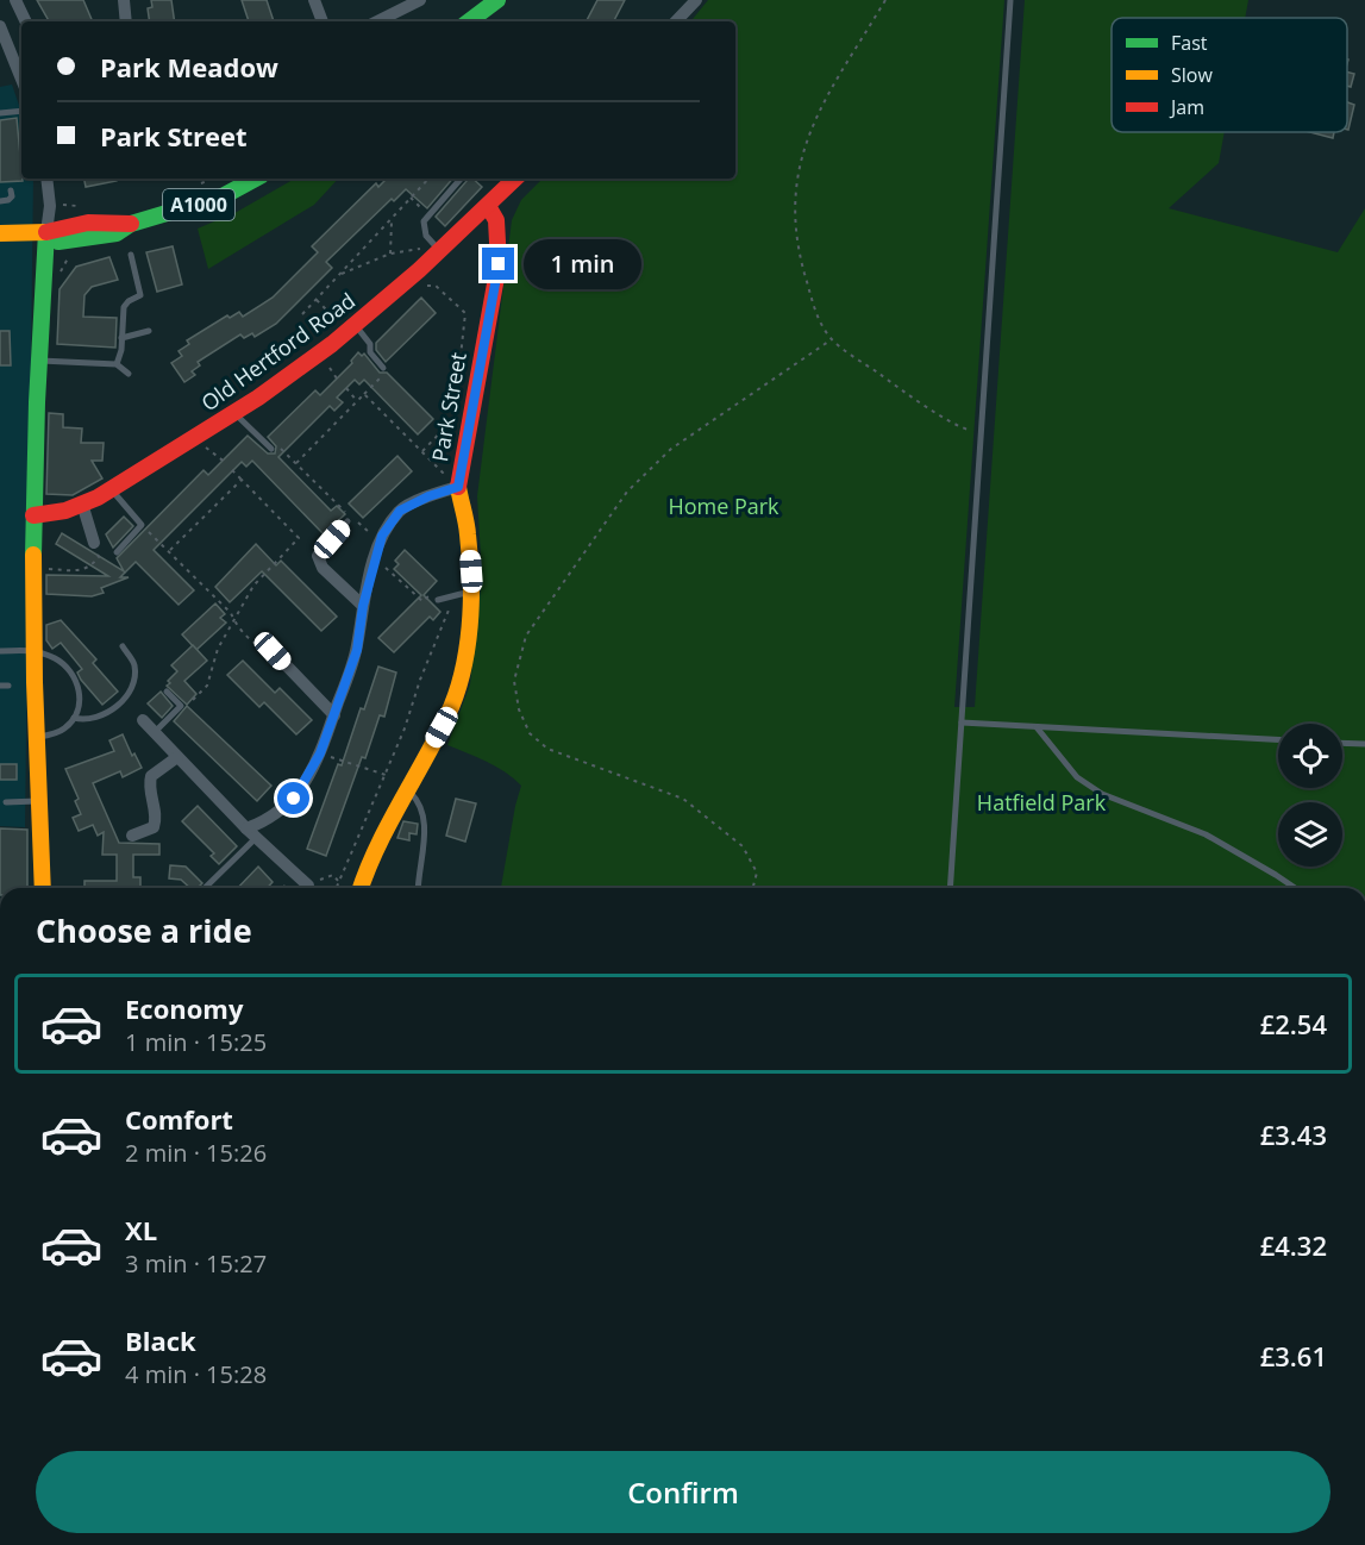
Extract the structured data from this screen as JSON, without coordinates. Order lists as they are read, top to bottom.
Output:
{
  "streets": {
    "street": ["A1000", "Old Hertford Road", "Park Street"]
  },
  "crossings": [
    ["Old Hertford Road", "Park Street"]
  ],
  "parks": ["Home Park", "Hatfield Park"],
  "legend": ["Fast", "Slow", "Jam"],
  "page": {
    "banner": ["Park Meadow", "Park Street"],
    "bubble": "1 min",
    "heading": "Choose a ride",
    "list": [
      {
        "name": "Economy",
        "note": "1 min · 15:25",
        "value": "£2.54"
      },
      {
        "name": "Comfort",
        "note": "2 min · 15:26",
        "value": "£3.43"
      },
      {
        "name": "XL",
        "note": "3 min · 15:27",
        "value": "£4.32"
      },
      {
        "name": "Black",
        "note": "4 min · 15:28",
        "value": "£3.61"
      }
    ],
    "buttons": "Confirm"
  }
}
